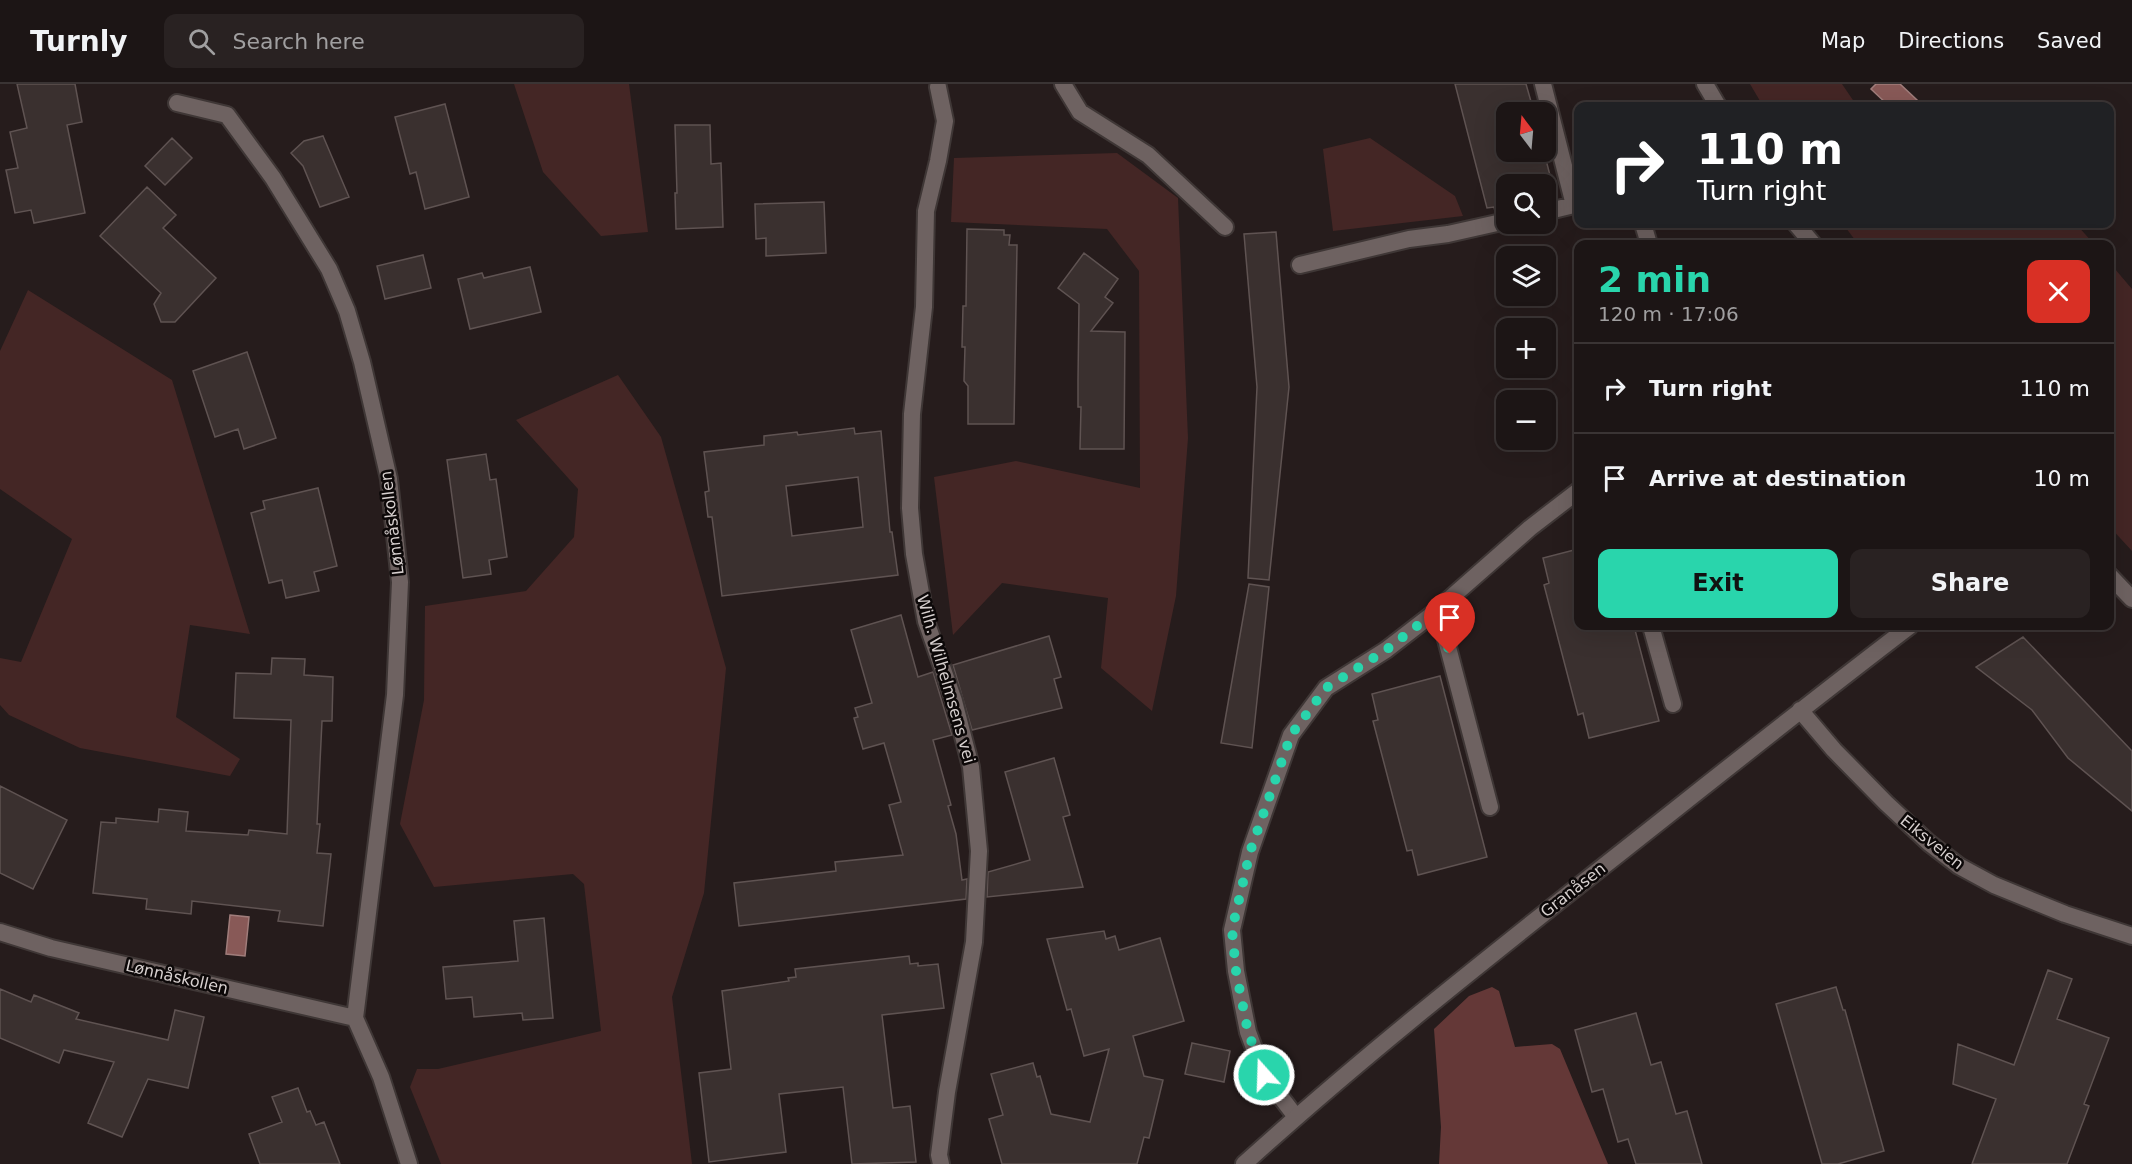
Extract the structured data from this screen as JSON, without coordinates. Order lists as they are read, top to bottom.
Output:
{
  "streets": {
    "street": [
      "Lønnåskollen",
      "Wilh. Wilhelmsens vei",
      "Eiksveien",
      "Granåsen"
    ]
  },
  "crossings": [
    ["Eiksveien", "Granåsen"]
  ],
  "north": "top",
  "page": {
    "header": "Turnly",
    "search": "Search here",
    "nav": ["Map", "Directions", "Saved"],
    "map_buttons": ["+", "−"],
    "turn": ["110 m", "Turn right"],
    "heading": ["2 min", "120 m · 17:06"],
    "list": [
      {
        "name": "Turn right",
        "value": "110 m"
      },
      {
        "name": "Arrive at destination",
        "value": "10 m"
      }
    ],
    "buttons": ["Exit", "Share"]
  }
}
